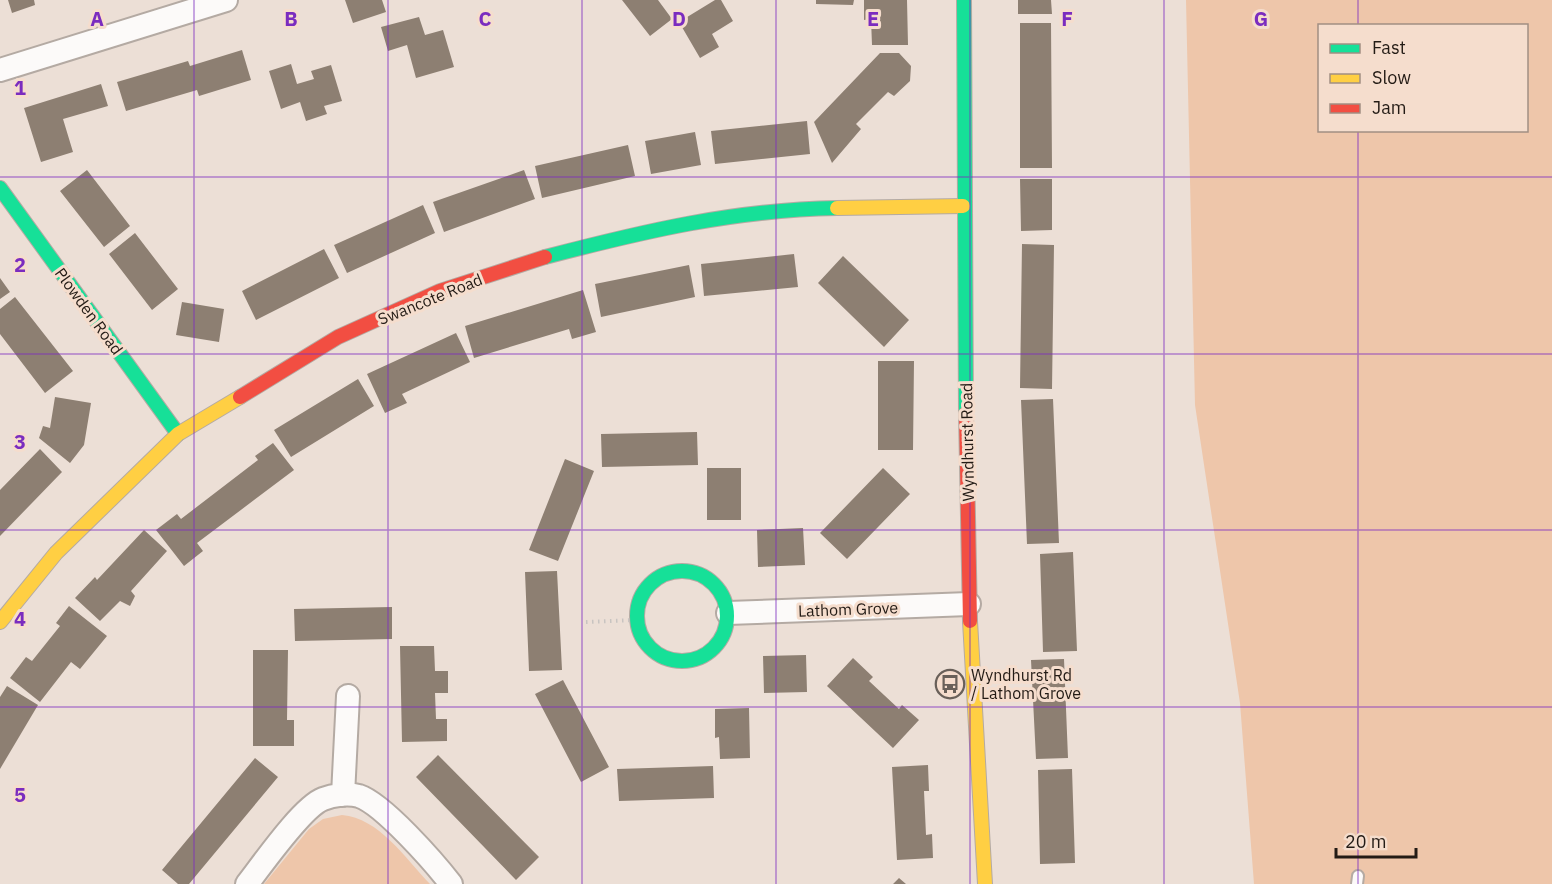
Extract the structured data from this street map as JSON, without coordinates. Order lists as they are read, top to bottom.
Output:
{
  "streets": {
    "street": [
      "Swancote Road",
      "Plowden Road",
      "Wyndhurst Road",
      "Lathom Grove"
    ]
  },
  "crossings": [
    ["Swancote Road", "Plowden Road"],
    ["Swancote Road", "Wyndhurst Road"],
    ["Wyndhurst Road", "Lathom Grove"]
  ],
  "places": {
    "bus stop": ["Wyndhurst Rd / Lathom Grove"]
  },
  "legend": ["Fast", "Slow", "Jam"],
  "scale_bar": "20 m",
  "grid": {
    "columns": [
      "A",
      "B",
      "C",
      "D",
      "E",
      "F",
      "G"
    ],
    "rows": [
      "1",
      "2",
      "3",
      "4",
      "5"
    ]
  }
}
